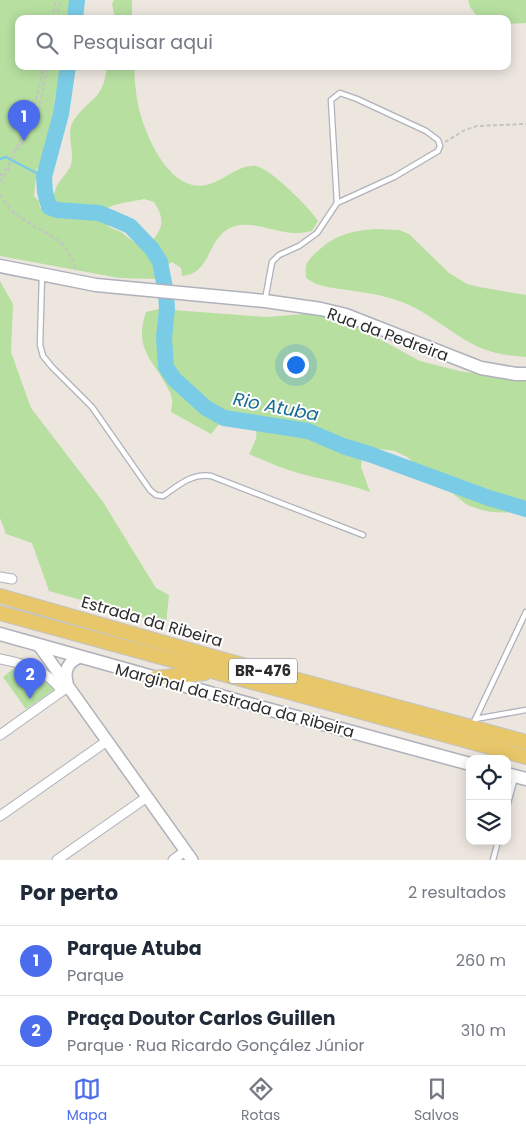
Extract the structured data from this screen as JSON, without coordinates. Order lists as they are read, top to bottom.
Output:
{
  "streets": {
    "main road": [
      "Rua da Pedreira",
      "Estrada da Ribeira",
      "BR-476",
      "Marginal da Estrada da Ribeira"
    ]
  },
  "water": ["Rio Atuba"],
  "page": {
    "search": "Pesquisar aqui",
    "pins": ["1", "2"],
    "heading": ["Por perto", "2 resultados"],
    "list": [
      {
        "mark": "1",
        "name": "Parque Atuba",
        "note": "Parque",
        "value": "260 m"
      },
      {
        "mark": "2",
        "name": "Praça Doutor Carlos Guillen",
        "note": "Parque · Rua Ricardo Gonçález Júnior",
        "value": "310 m"
      }
    ],
    "nav": ["Mapa", "Rotas", "Salvos"]
  }
}
